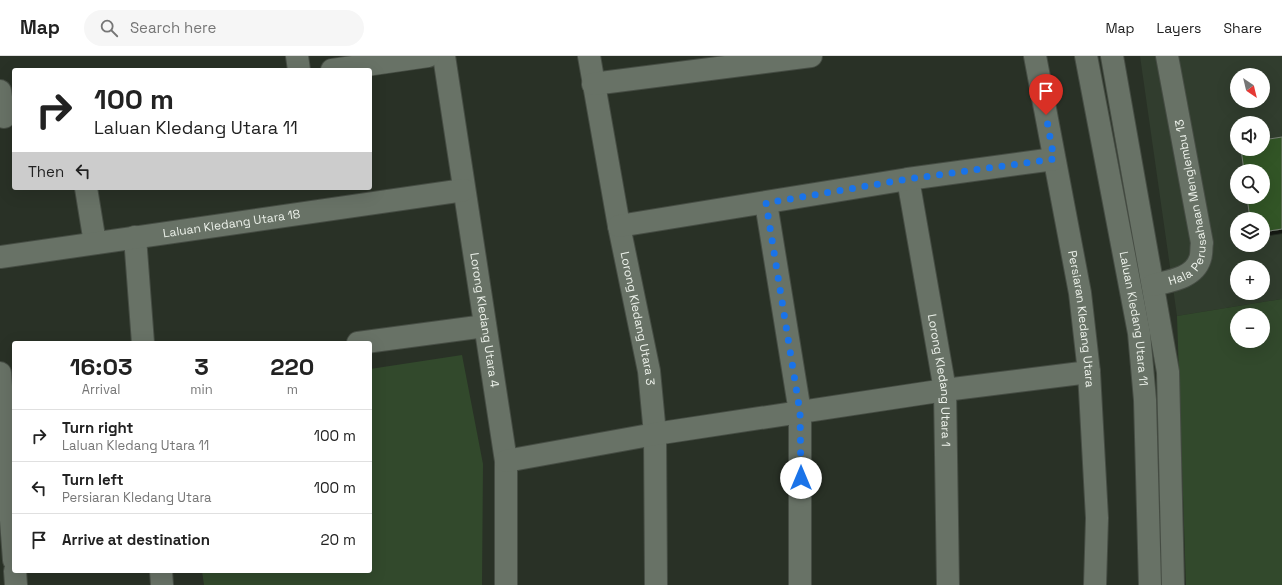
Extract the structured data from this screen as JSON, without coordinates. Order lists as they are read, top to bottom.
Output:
{
  "streets": {
    "street": [
      "Hala Perusahaan Menglembu 13",
      "Laluan Kledang Utara 18",
      "Lorong Kledang Utara 3",
      "Persiaran Kledang Utara",
      "Laluan Kledang Utara 11",
      "Lorong Kledang Utara 4",
      "Lorong Kledang Utara 1"
    ]
  },
  "crossings": [
    ["Hala Perusahaan Menglembu 13", "Laluan Kledang Utara 11"],
    ["Laluan Kledang Utara 18", "Lorong Kledang Utara 4"]
  ],
  "north": "bottom right",
  "page": {
    "header": "Map",
    "search": "Search here",
    "nav": ["Map", "Layers", "Share"],
    "map_buttons": ["+", "−"],
    "turn": ["100 m", "Laluan Kledang Utara 11"],
    "then": "Then",
    "eta": [
      "16:03",
      "Arrival",
      "3",
      "min",
      "220",
      "m"
    ],
    "list": [
      {
        "name": "Turn right",
        "note": "Laluan Kledang Utara 11",
        "value": "100 m"
      },
      {
        "name": "Turn left",
        "note": "Persiaran Kledang Utara",
        "value": "100 m"
      },
      {
        "name": "Arrive at destination",
        "value": "20 m"
      }
    ]
  }
}
